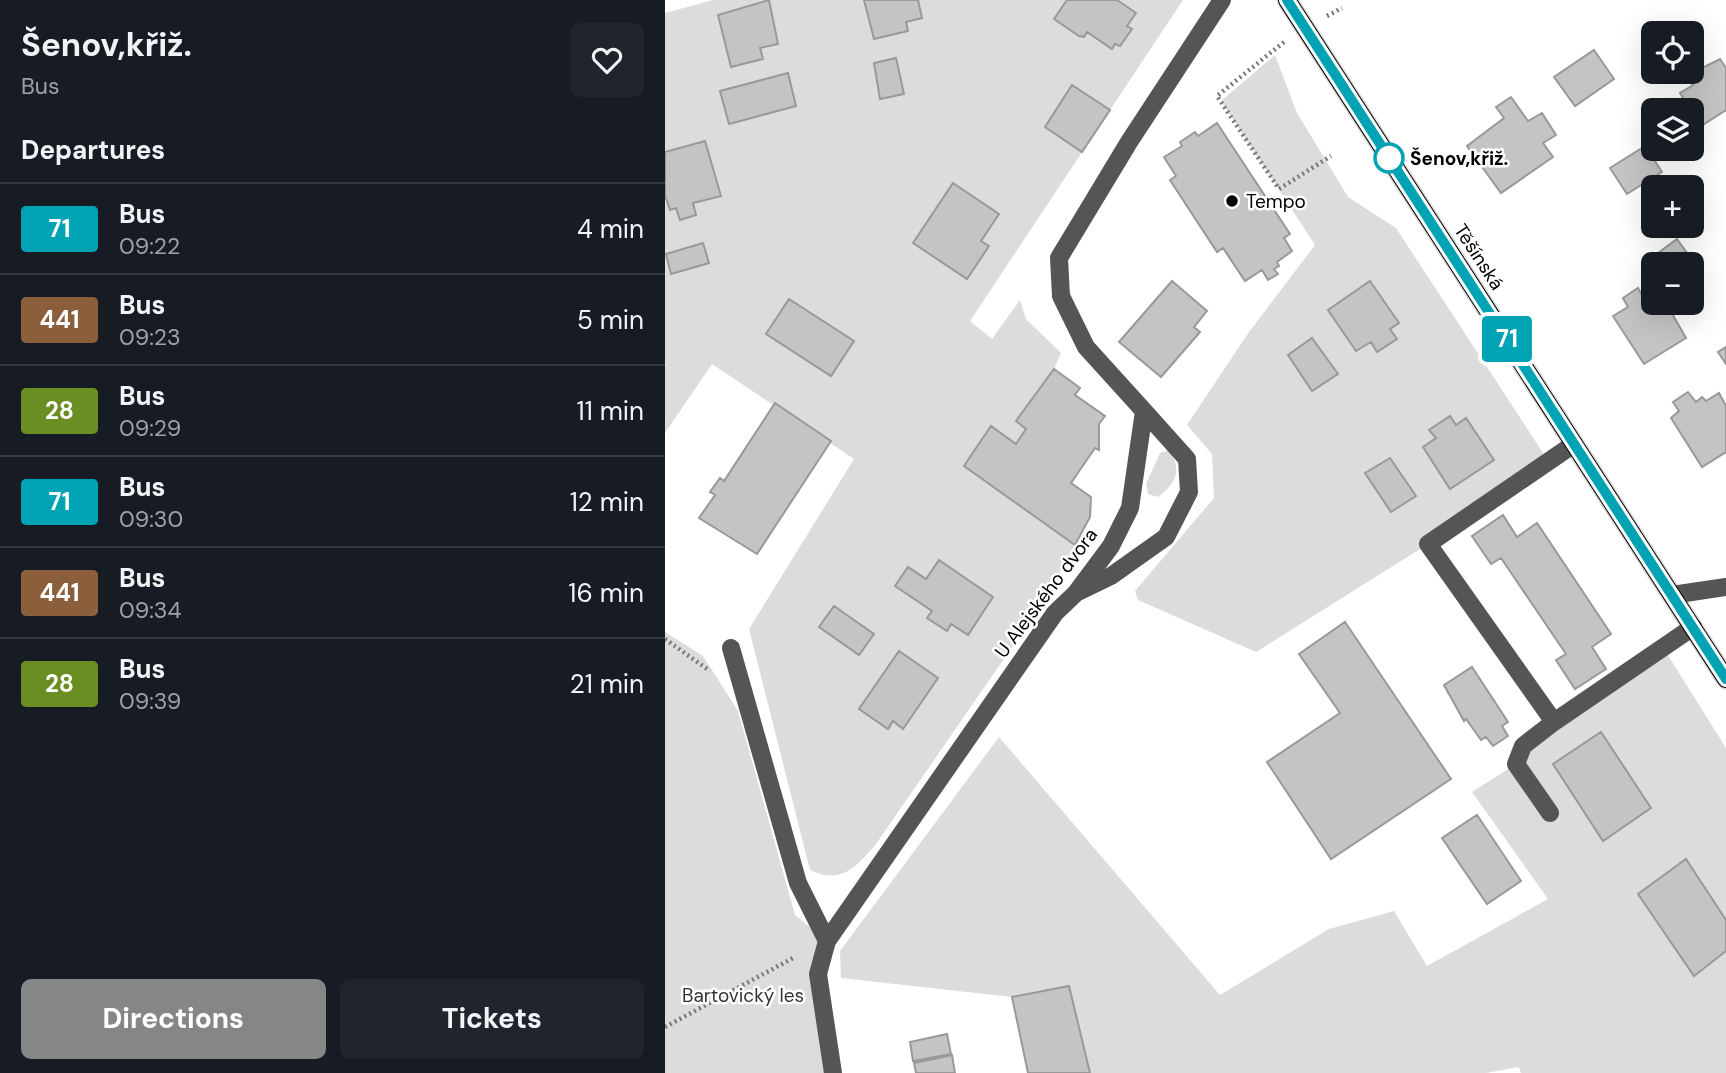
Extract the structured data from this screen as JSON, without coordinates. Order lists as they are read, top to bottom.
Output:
{
  "streets": {
    "main road": ["Těšínská"],
    "street": ["U Alejského dvora"]
  },
  "parks": ["Bartovický les"],
  "places": ["Šenov,křiž.", "Tempo"],
  "lines": ["bus line 71"],
  "page": {
    "heading": [
      ["Šenov,křiž.", "Bus"],
      "Departures"
    ],
    "on_map": "71",
    "map_buttons": ["+", "−"],
    "list": [
      {
        "mark": "71",
        "name": "Bus",
        "note": "09:22",
        "value": "4 min"
      },
      {
        "mark": "441",
        "name": "Bus",
        "note": "09:23",
        "value": "5 min"
      },
      {
        "mark": "28",
        "name": "Bus",
        "note": "09:29",
        "value": "11 min"
      },
      {
        "mark": "71",
        "name": "Bus",
        "note": "09:30",
        "value": "12 min"
      },
      {
        "mark": "441",
        "name": "Bus",
        "note": "09:34",
        "value": "16 min"
      },
      {
        "mark": "28",
        "name": "Bus",
        "note": "09:39",
        "value": "21 min"
      }
    ],
    "buttons": ["Directions", "Tickets"]
  }
}
